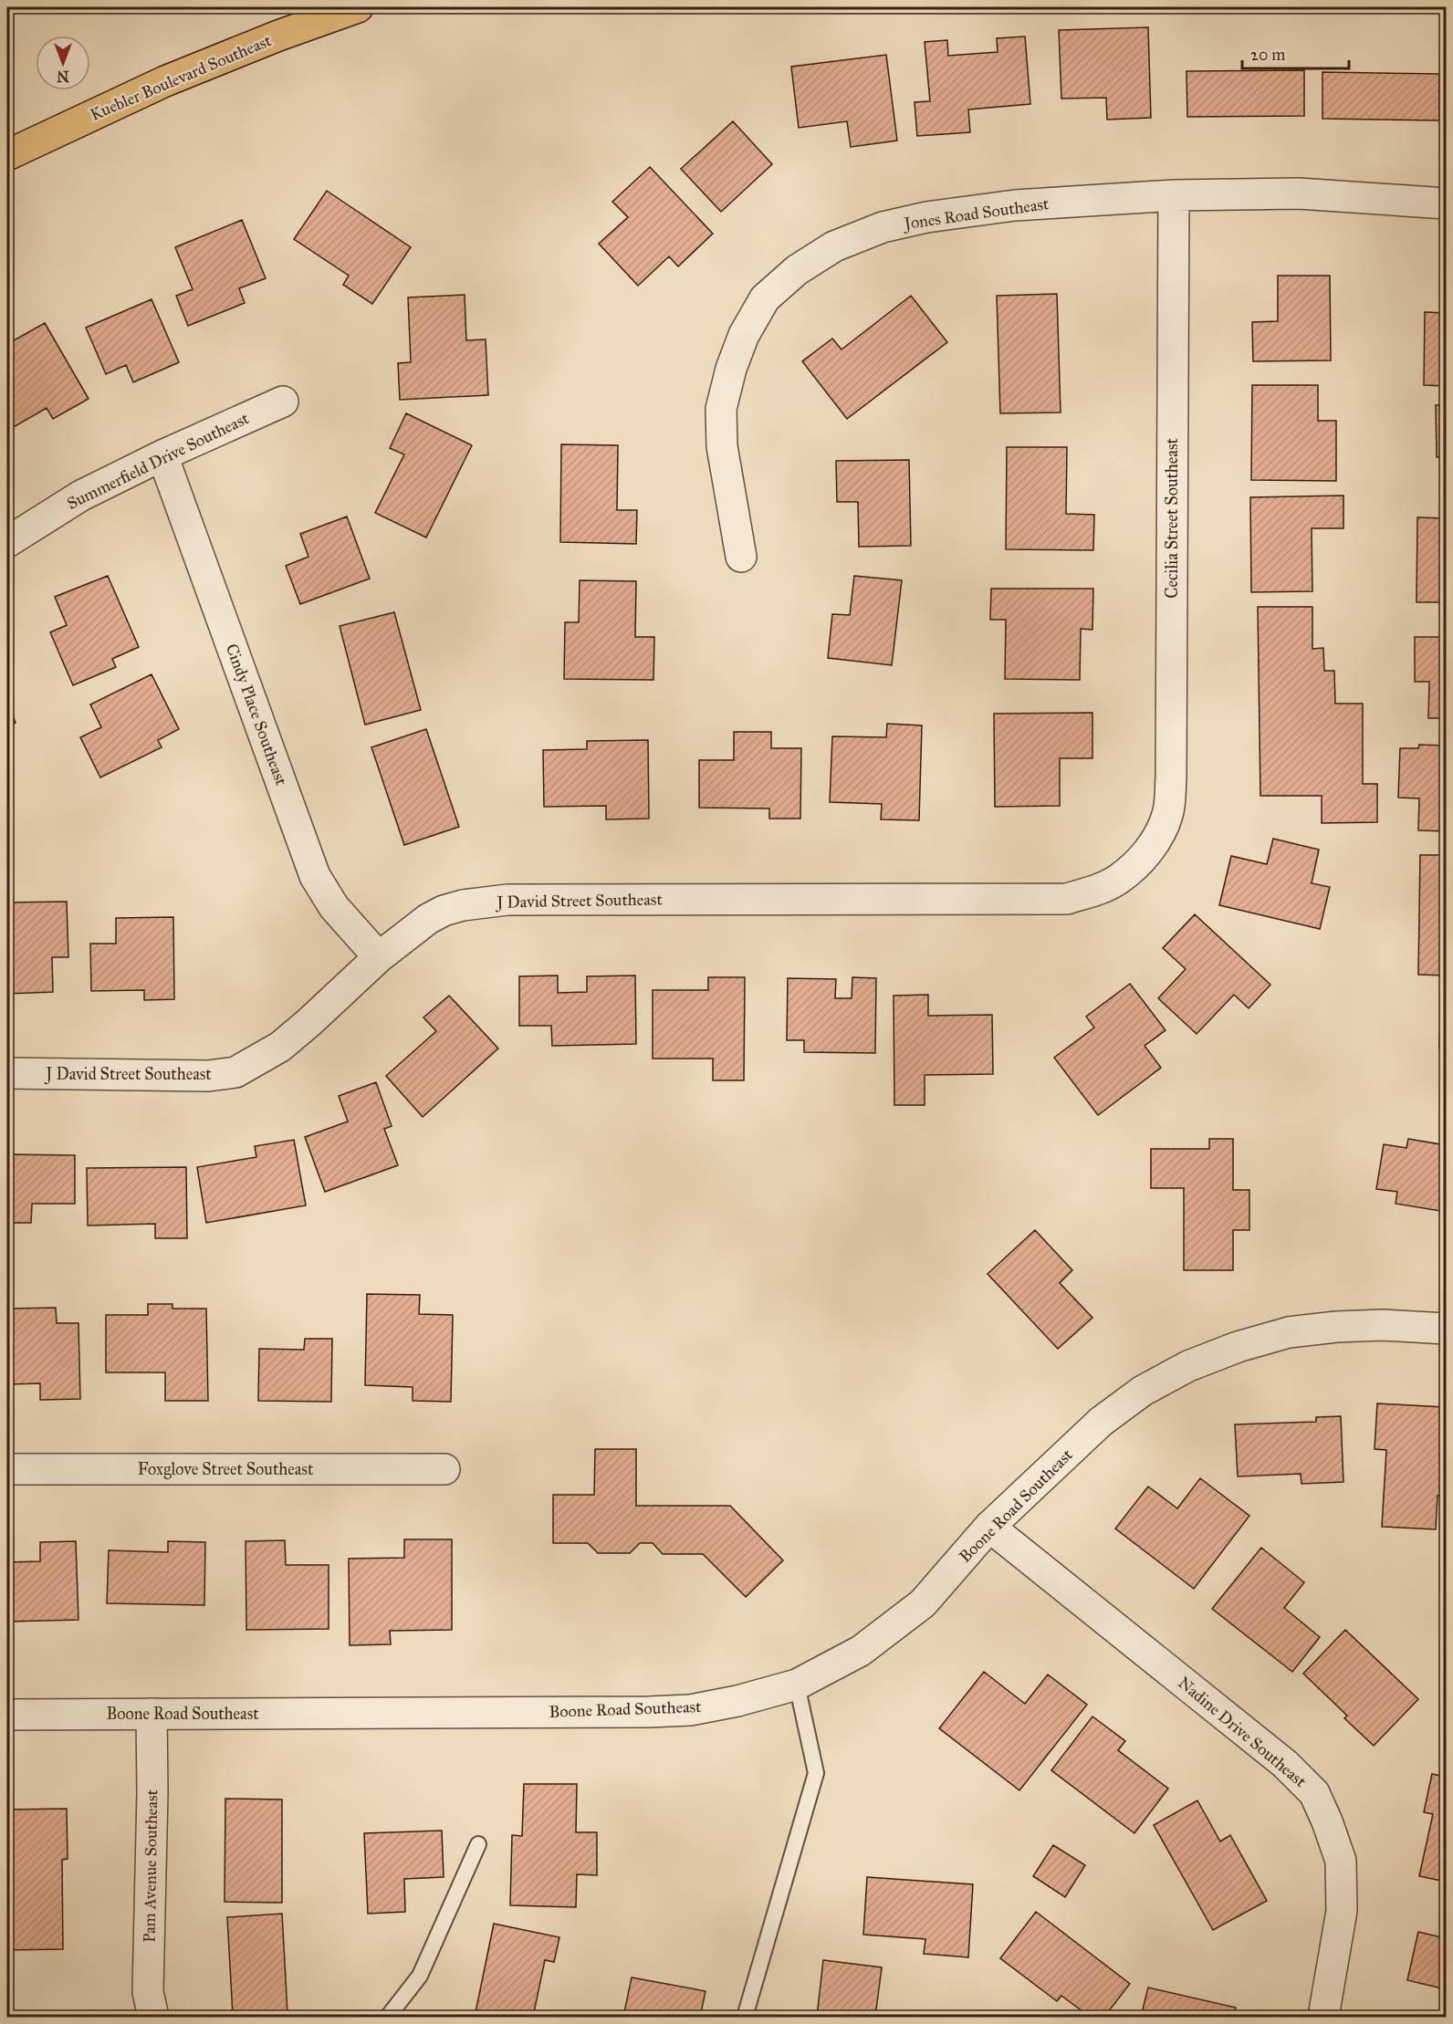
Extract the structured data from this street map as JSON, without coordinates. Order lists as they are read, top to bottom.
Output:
{
  "streets": {
    "main road": ["Kuebler Boulevard Southeast"],
    "street": [
      "Jones Road Southeast",
      "Summerfield Drive Southeast",
      "Cecilia Street Southeast",
      "Cindy Place Southeast",
      "J David Street Southeast",
      "Foxglove Street Southeast",
      "Boone Road Southeast",
      "Nadine Drive Southeast",
      "Pam Avenue Southeast"
    ]
  },
  "crossings": [
    ["Jones Road Southeast", "Cecilia Street Southeast"],
    ["Summerfield Drive Southeast", "Cindy Place Southeast"],
    ["Cecilia Street Southeast", "J David Street Southeast"],
    ["Cindy Place Southeast", "J David Street Southeast"],
    ["Boone Road Southeast", "Nadine Drive Southeast"],
    ["Boone Road Southeast", "Pam Avenue Southeast"]
  ],
  "scale_bar": "20 m",
  "north": "bottom"
}
